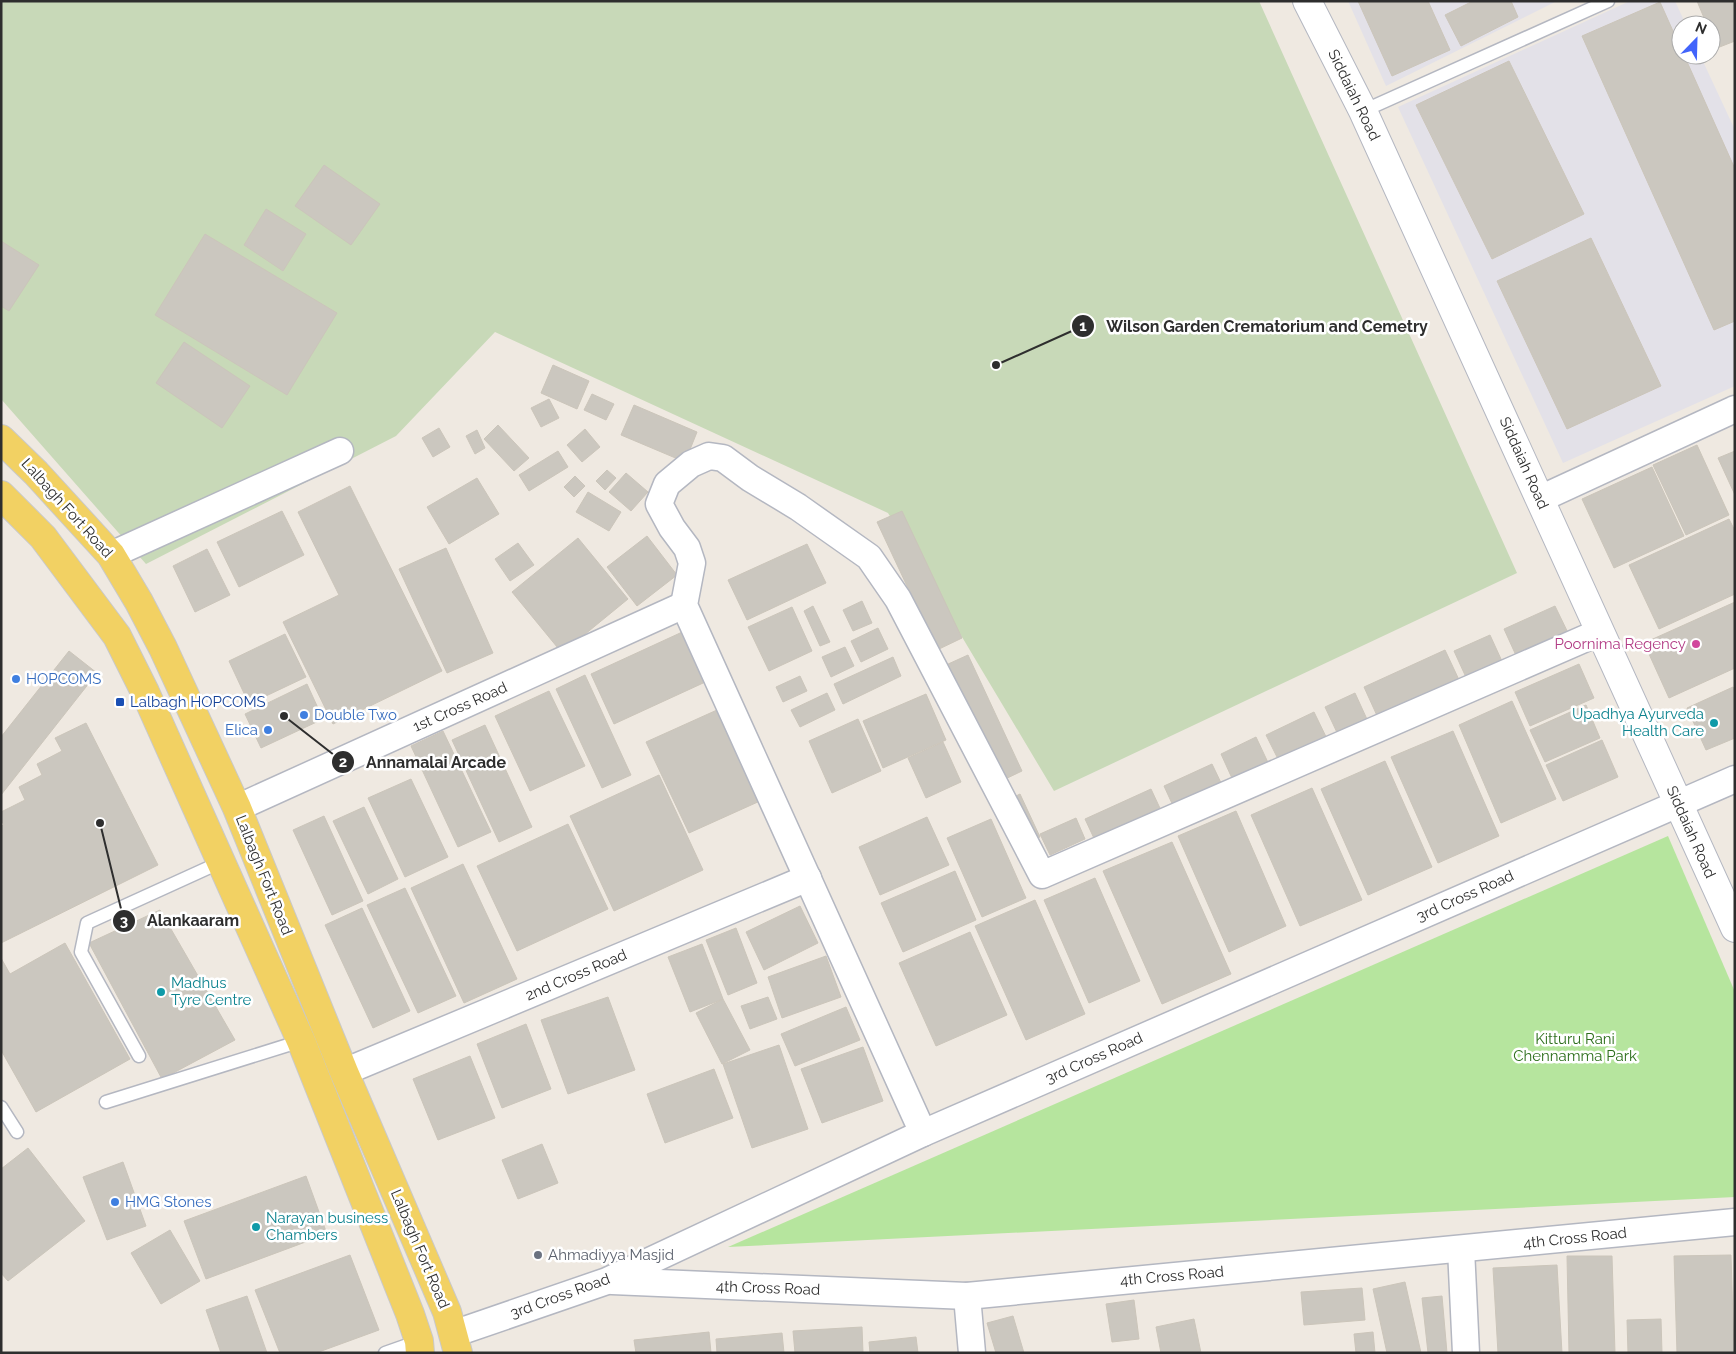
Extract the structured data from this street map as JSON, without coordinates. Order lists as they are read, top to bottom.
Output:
{
  "streets": {
    "main road": ["Siddaiah Road", "Lalbagh Fort Road"],
    "street": [
      "1st Cross Road",
      "3rd Cross Road",
      "2nd Cross Road",
      "4th Cross Road"
    ]
  },
  "crossings": [
    ["Siddaiah Road", "3rd Cross Road"],
    ["Lalbagh Fort Road", "1st Cross Road"],
    ["Lalbagh Fort Road", "3rd Cross Road"],
    ["Lalbagh Fort Road", "2nd Cross Road"],
    ["3rd Cross Road", "4th Cross Road"]
  ],
  "parks": ["Kitturu Rani Chennamma Park"],
  "places": {
    "other": [
      "Wilson Garden Crematorium and Cemetry",
      "Poornima Regency",
      "HOPCOMS",
      "Double Two",
      "Annamalai Arcade",
      "Upadhya Ayurveda Health Care",
      "Elica",
      "Alankaaram",
      "Madhus Tyre Centre",
      "HMG Stones",
      "Narayan business Chambers",
      "Ahmadiyya Masjid"
    ],
    "transit": ["Lalbagh HOPCOMS"]
  },
  "north": "top right"
}
